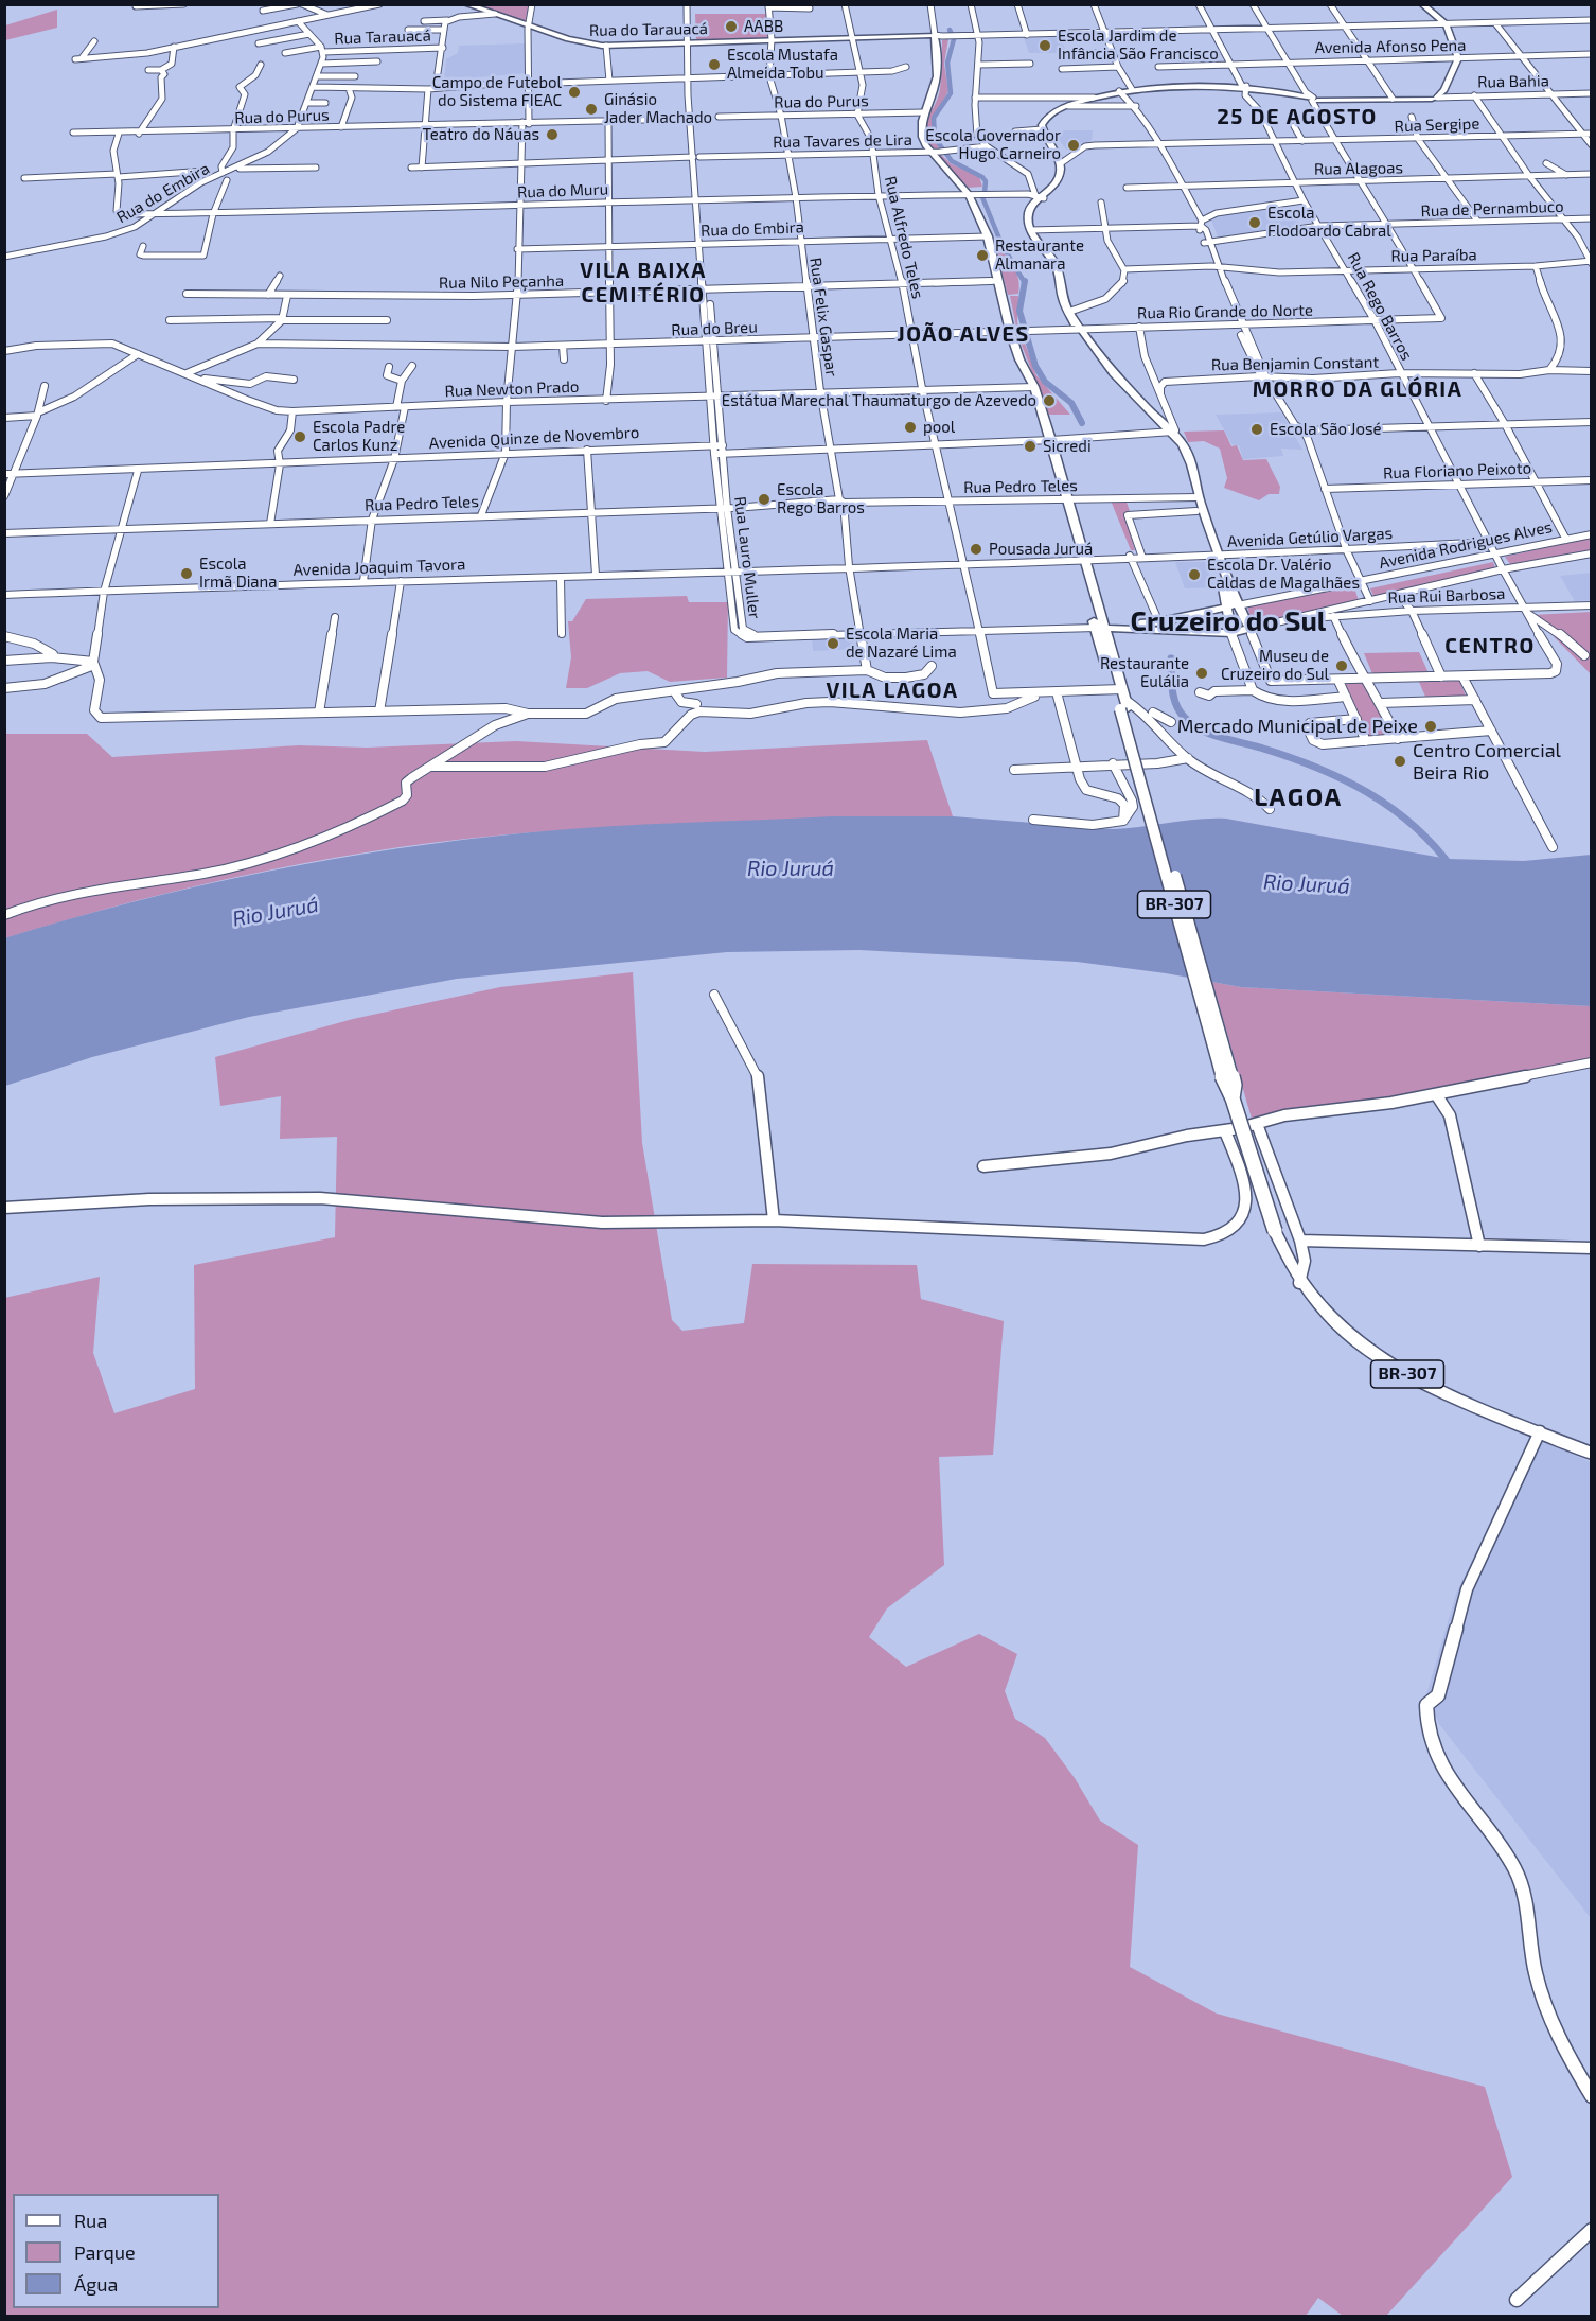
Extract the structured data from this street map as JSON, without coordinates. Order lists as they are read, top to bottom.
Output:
{
  "streets": {
    "main road": ["Rua do Tarauacá", "Avenida Rodrigues Alves", "BR-307"],
    "street": [
      "Rua Tarauacá",
      "Avenida Afonso Pena",
      "Rua Bahia",
      "Rua do Purus",
      "Rua Sergipe",
      "Rua Tavares de Lira",
      "Rua Alagoas",
      "Rua do Muru",
      "Rua do Embira",
      "Rua de Pernambuco",
      "Rua Alfredo Teles",
      "Rua Paraíba",
      "Rua Nilo Peçanha",
      "Rua Rego Barros",
      "Rua Rio Grande do Norte",
      "Rua Felix Gaspar",
      "Rua do Breu",
      "Rua Benjamin Constant",
      "Rua Newton Prado",
      "Avenida Quinze de Novembro",
      "Rua Floriano Peixoto",
      "Rua Pedro Teles",
      "Avenida Getúlio Vargas",
      "Rua Lauro Muller",
      "Avenida Joaquim Tavora",
      "Rua Rui Barbosa"
    ]
  },
  "crossings": [
    ["Rua do Tarauacá", "Rua Felix Gaspar"],
    ["Rua do Tarauacá", "Rua Lauro Muller"],
    ["Avenida Afonso Pena", "Rua Rego Barros"],
    ["Rua do Purus", "Rua Alfredo Teles"],
    ["Rua do Purus", "Rua Felix Gaspar"],
    ["Rua do Purus", "Rua Lauro Muller"],
    ["Rua Sergipe", "Rua Rego Barros"],
    ["Rua Tavares de Lira", "Rua Alfredo Teles"],
    ["Rua Tavares de Lira", "Rua Felix Gaspar"],
    ["Rua Tavares de Lira", "Rua Lauro Muller"],
    ["Rua Alagoas", "Rua Rego Barros"],
    ["Rua do Muru", "Rua do Embira"],
    ["Rua do Muru", "Rua Alfredo Teles"],
    ["Rua do Muru", "Rua Felix Gaspar"],
    ["Rua do Muru", "Rua Lauro Muller"],
    ["Rua do Embira", "Rua Alfredo Teles"],
    ["Rua do Embira", "Rua Felix Gaspar"],
    ["Rua do Embira", "Rua Lauro Muller"],
    ["Rua de Pernambuco", "Rua Rego Barros"],
    ["Rua Alfredo Teles", "Rua Nilo Peçanha"],
    ["Rua Alfredo Teles", "Rua do Breu"],
    ["Rua Alfredo Teles", "Rua Newton Prado"],
    ["Rua Alfredo Teles", "Avenida Quinze de Novembro"],
    ["Rua Alfredo Teles", "Rua Pedro Teles"],
    ["Rua Alfredo Teles", "Avenida Joaquim Tavora"],
    ["Rua Paraíba", "Rua Rego Barros"],
    ["Rua Paraíba", "Rua Rio Grande do Norte"],
    ["Rua Nilo Peçanha", "Rua Felix Gaspar"],
    ["Rua Nilo Peçanha", "Rua Lauro Muller"],
    ["Rua Rego Barros", "Rua Rio Grande do Norte"],
    ["Rua Rego Barros", "Rua Benjamin Constant"],
    ["Rua Rego Barros", "Rua Floriano Peixoto"],
    ["Rua Rego Barros", "Avenida Getúlio Vargas"],
    ["Rua Rego Barros", "Avenida Rodrigues Alves"],
    ["Rua Rego Barros", "Rua Rui Barbosa"],
    ["Rua Rio Grande do Norte", "Rua do Breu"],
    ["Rua Felix Gaspar", "Rua do Breu"],
    ["Rua Felix Gaspar", "Rua Newton Prado"],
    ["Rua Felix Gaspar", "Avenida Quinze de Novembro"],
    ["Rua Felix Gaspar", "Rua Pedro Teles"],
    ["Rua Felix Gaspar", "Avenida Joaquim Tavora"],
    ["Rua do Breu", "Rua Lauro Muller"],
    ["Rua Newton Prado", "Rua Lauro Muller"],
    ["Avenida Quinze de Novembro", "Rua Lauro Muller"],
    ["Rua Pedro Teles", "Rua Lauro Muller"],
    ["Avenida Getúlio Vargas", "Avenida Joaquim Tavora"],
    ["Avenida Rodrigues Alves", "Rua Rui Barbosa"],
    ["Avenida Rodrigues Alves", "BR-307"],
    ["Rua Lauro Muller", "Avenida Joaquim Tavora"]
  ],
  "districts": [
    "25 DE AGOSTO",
    "VILA BAIXA CEMITÉRIO",
    "JOÃO ALVES",
    "MORRO DA GLÓRIA",
    "Cruzeiro do Sul",
    "CENTRO",
    "VILA LAGOA",
    "LAGOA"
  ],
  "water": ["Rio Juruá"],
  "places": [
    "AABB",
    "Escola Jardim de Infância São Francisco",
    "Escola Mustafa Almeida Tobu",
    "Campo de Futebol do Sistema FIEAC",
    "Ginásio Jader Machado",
    "Teatro do Náuas",
    "Escola Governador Hugo Carneiro",
    "Escola Flodoardo Cabral",
    "Restaurante Almanara",
    "Estátua Marechal Thaumaturgo de Azevedo",
    "pool",
    "Escola São José",
    "Escola Padre Carlos Kunz",
    "Sicredi",
    "Escola Rego Barros",
    "Pousada Juruá",
    "Escola Irmã Diana",
    "Escola Dr. Valério Caldas de Magalhães",
    "Escola Maria de Nazaré Lima",
    "Museu de Cruzeiro do Sul",
    "Restaurante Eulália",
    "Mercado Municipal de Peixe",
    "Centro Comercial Beira Rio"
  ],
  "legend": ["Rua", "Parque", "Água"]
}
